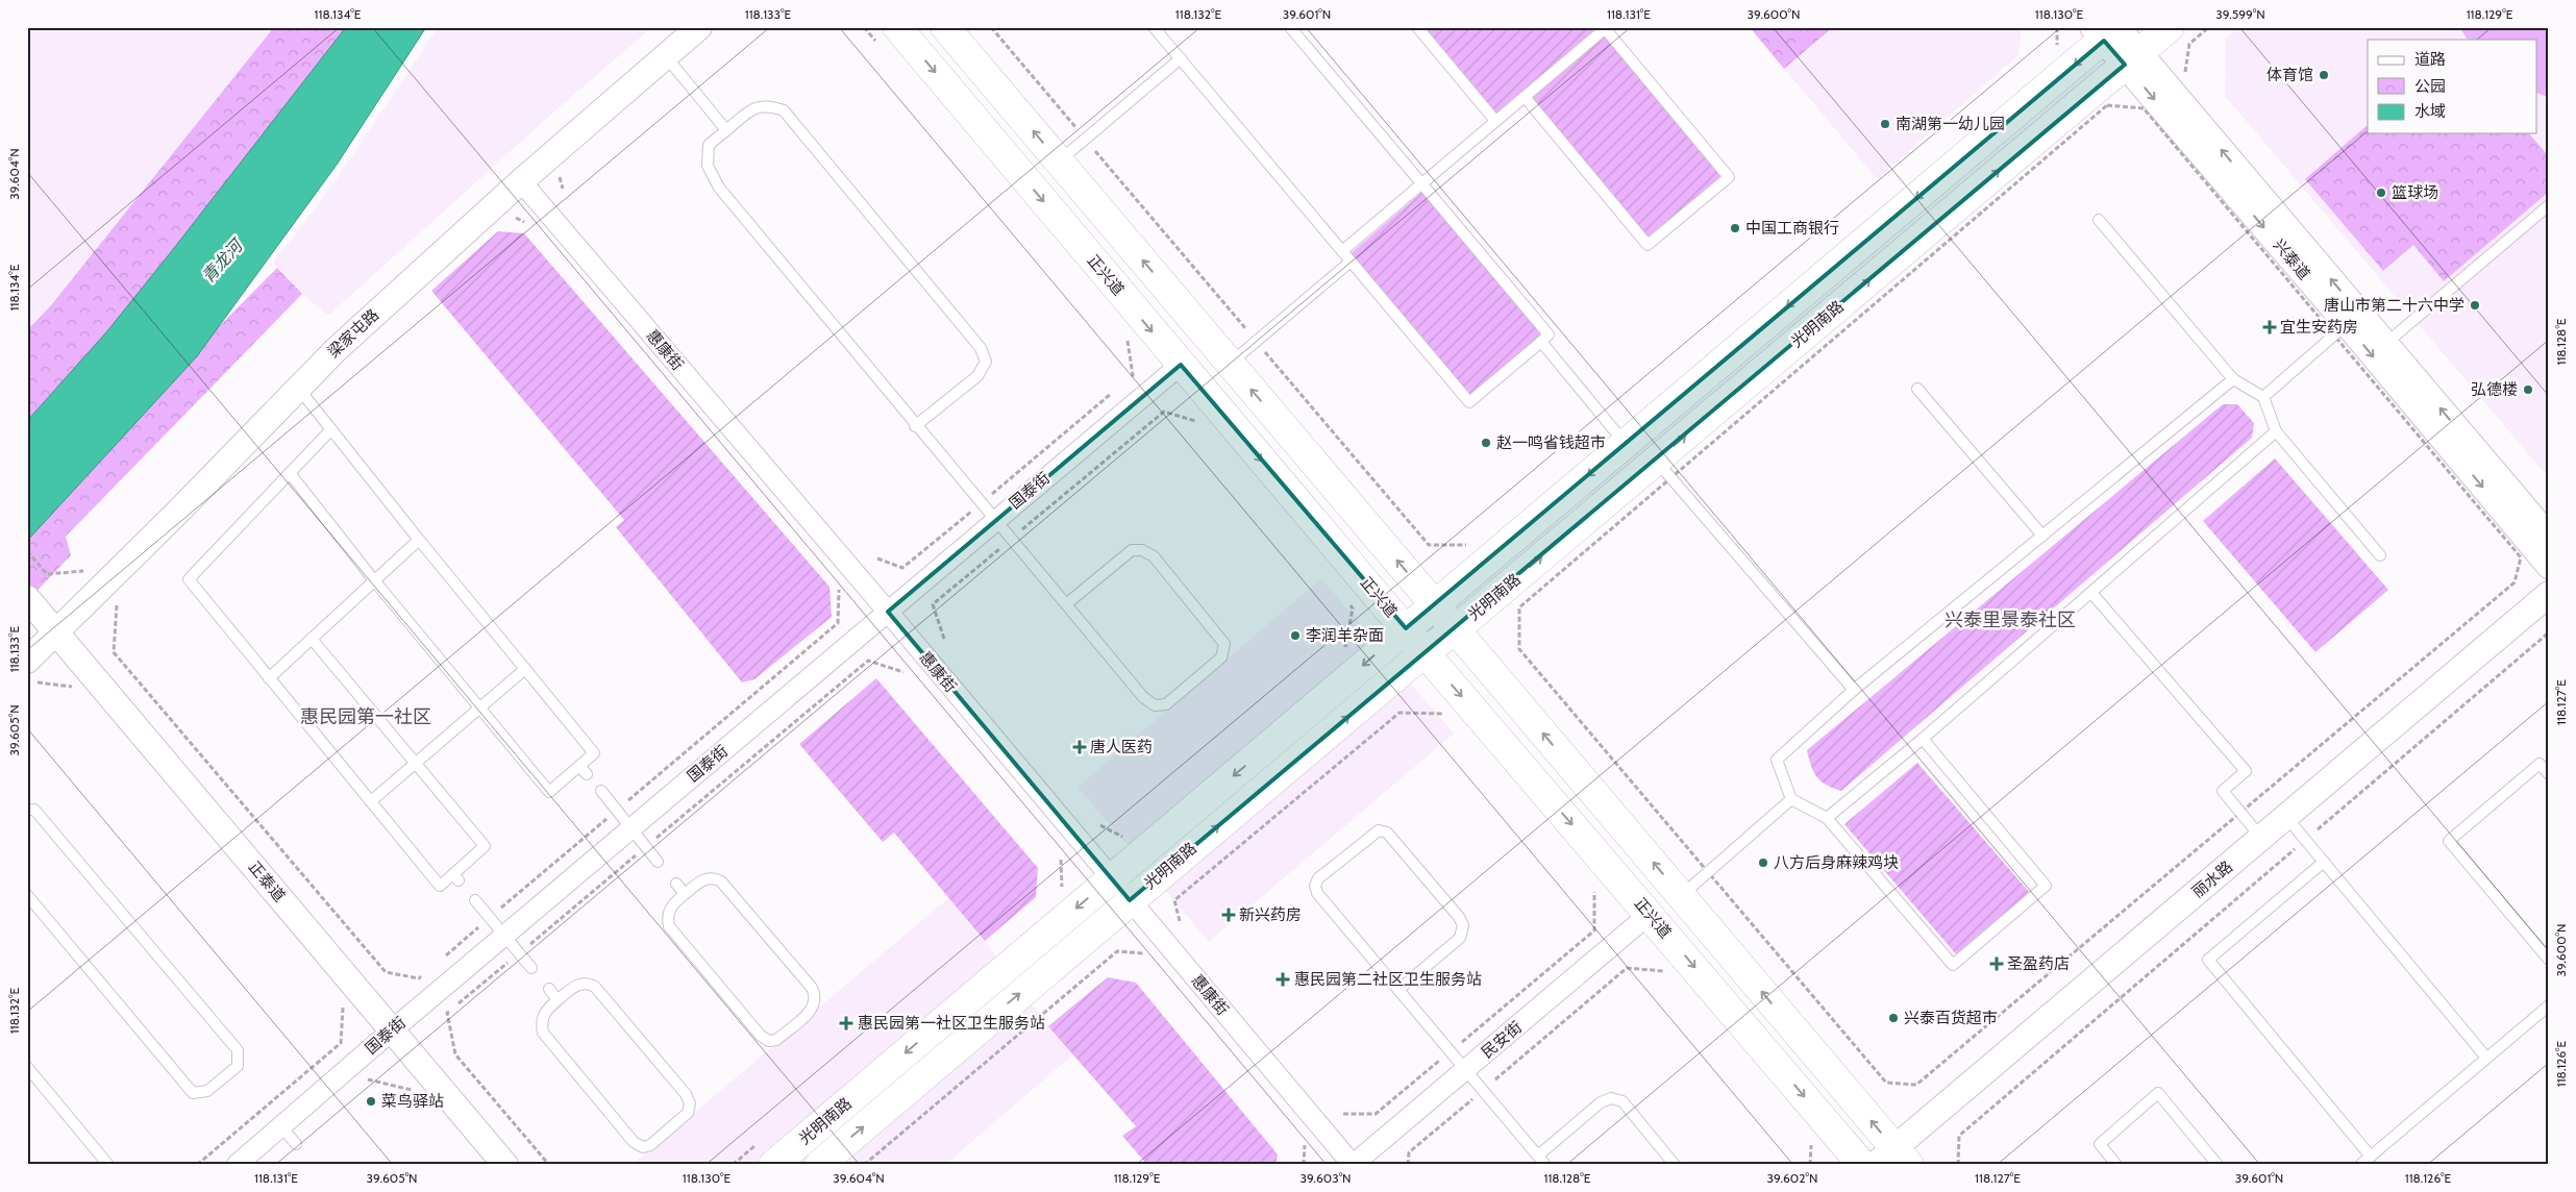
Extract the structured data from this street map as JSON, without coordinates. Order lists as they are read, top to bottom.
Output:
{
  "streets": {
    "main road": ["正兴道", "光明南路"],
    "street": [
      "兴泰道",
      "梁家屯路",
      "惠康街",
      "国泰街",
      "丽水路",
      "正泰道",
      "民安街"
    ]
  },
  "crossings": [
    ["兴泰道", "光明南路"],
    ["正兴道", "光明南路"],
    ["正兴道", "国泰街"],
    ["正兴道", "民安街"],
    ["光明南路", "惠康街"],
    ["梁家屯路", "惠康街"],
    ["梁家屯路", "正泰道"],
    ["惠康街", "国泰街"],
    ["惠康街", "民安街"],
    ["国泰街", "正泰道"]
  ],
  "districts": ["兴泰里景泰社区", "惠民园第一社区"],
  "water": ["青龙河"],
  "places": {
    "other": [
      "体育馆",
      "南湖第一幼儿园",
      "篮球场",
      "中国工商银行",
      "唐山市第二十六中学",
      "弘德楼",
      "赵一鸣省钱超市",
      "李润羊杂面",
      "八方后身麻辣鸡块",
      "兴泰百货超市",
      "菜鸟驿站"
    ],
    "health": [
      "宜生安药房",
      "唐人医药",
      "新兴药房",
      "圣盈药店",
      "惠民园第二社区卫生服务站",
      "惠民园第一社区卫生服务站"
    ]
  },
  "legend": ["道路", "公园", "水域"],
  "coordinates": [
    "118.134°E",
    "118.133°E",
    "118.132°E",
    "39.601°N",
    "118.131°E",
    "39.600°N",
    "118.130°E",
    "39.599°N",
    "118.129°E",
    "39.604°N",
    "118.128°E",
    "118.127°E",
    "39.605°N",
    "118.126°E",
    "39.603°N",
    "39.602°N"
  ]
}
